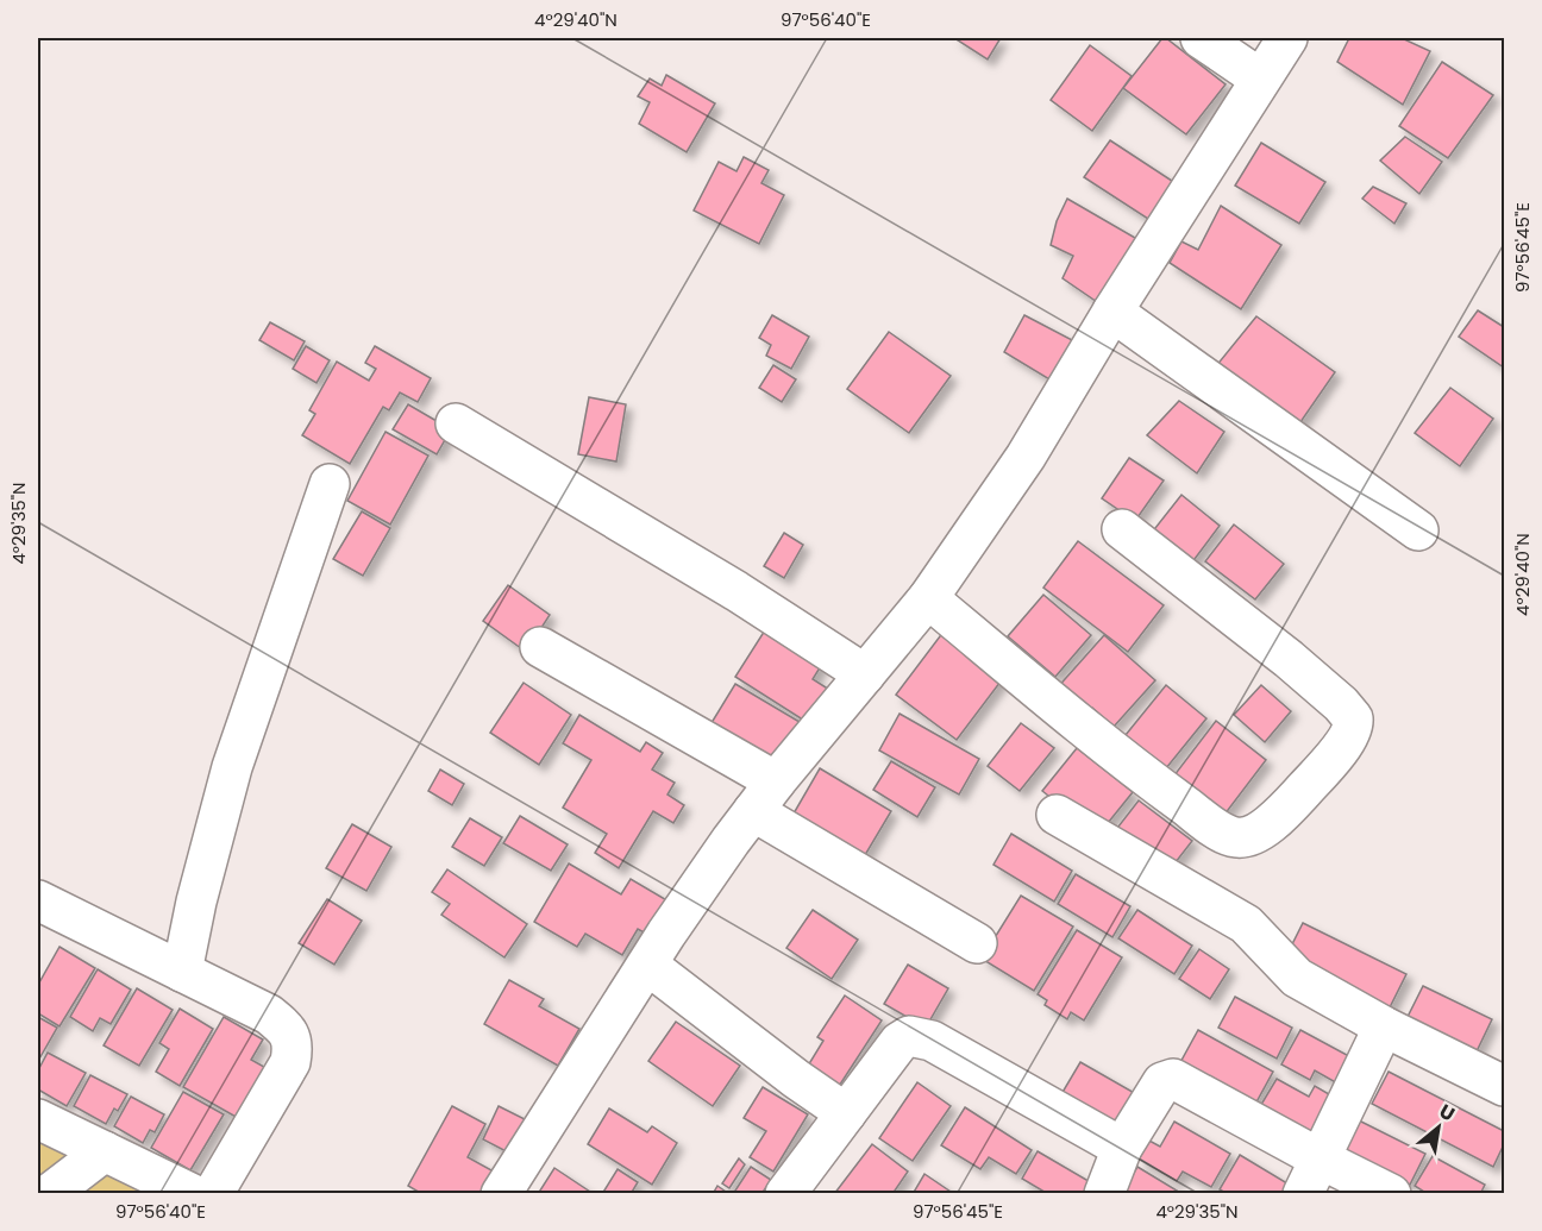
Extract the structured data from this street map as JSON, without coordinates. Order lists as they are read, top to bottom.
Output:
{
  "north": "top right",
  "coordinates": [
    "4°29'40\"N",
    "97°56'40\"E",
    "97°56'45\"E",
    "4°29'35\"N"
  ]
}
